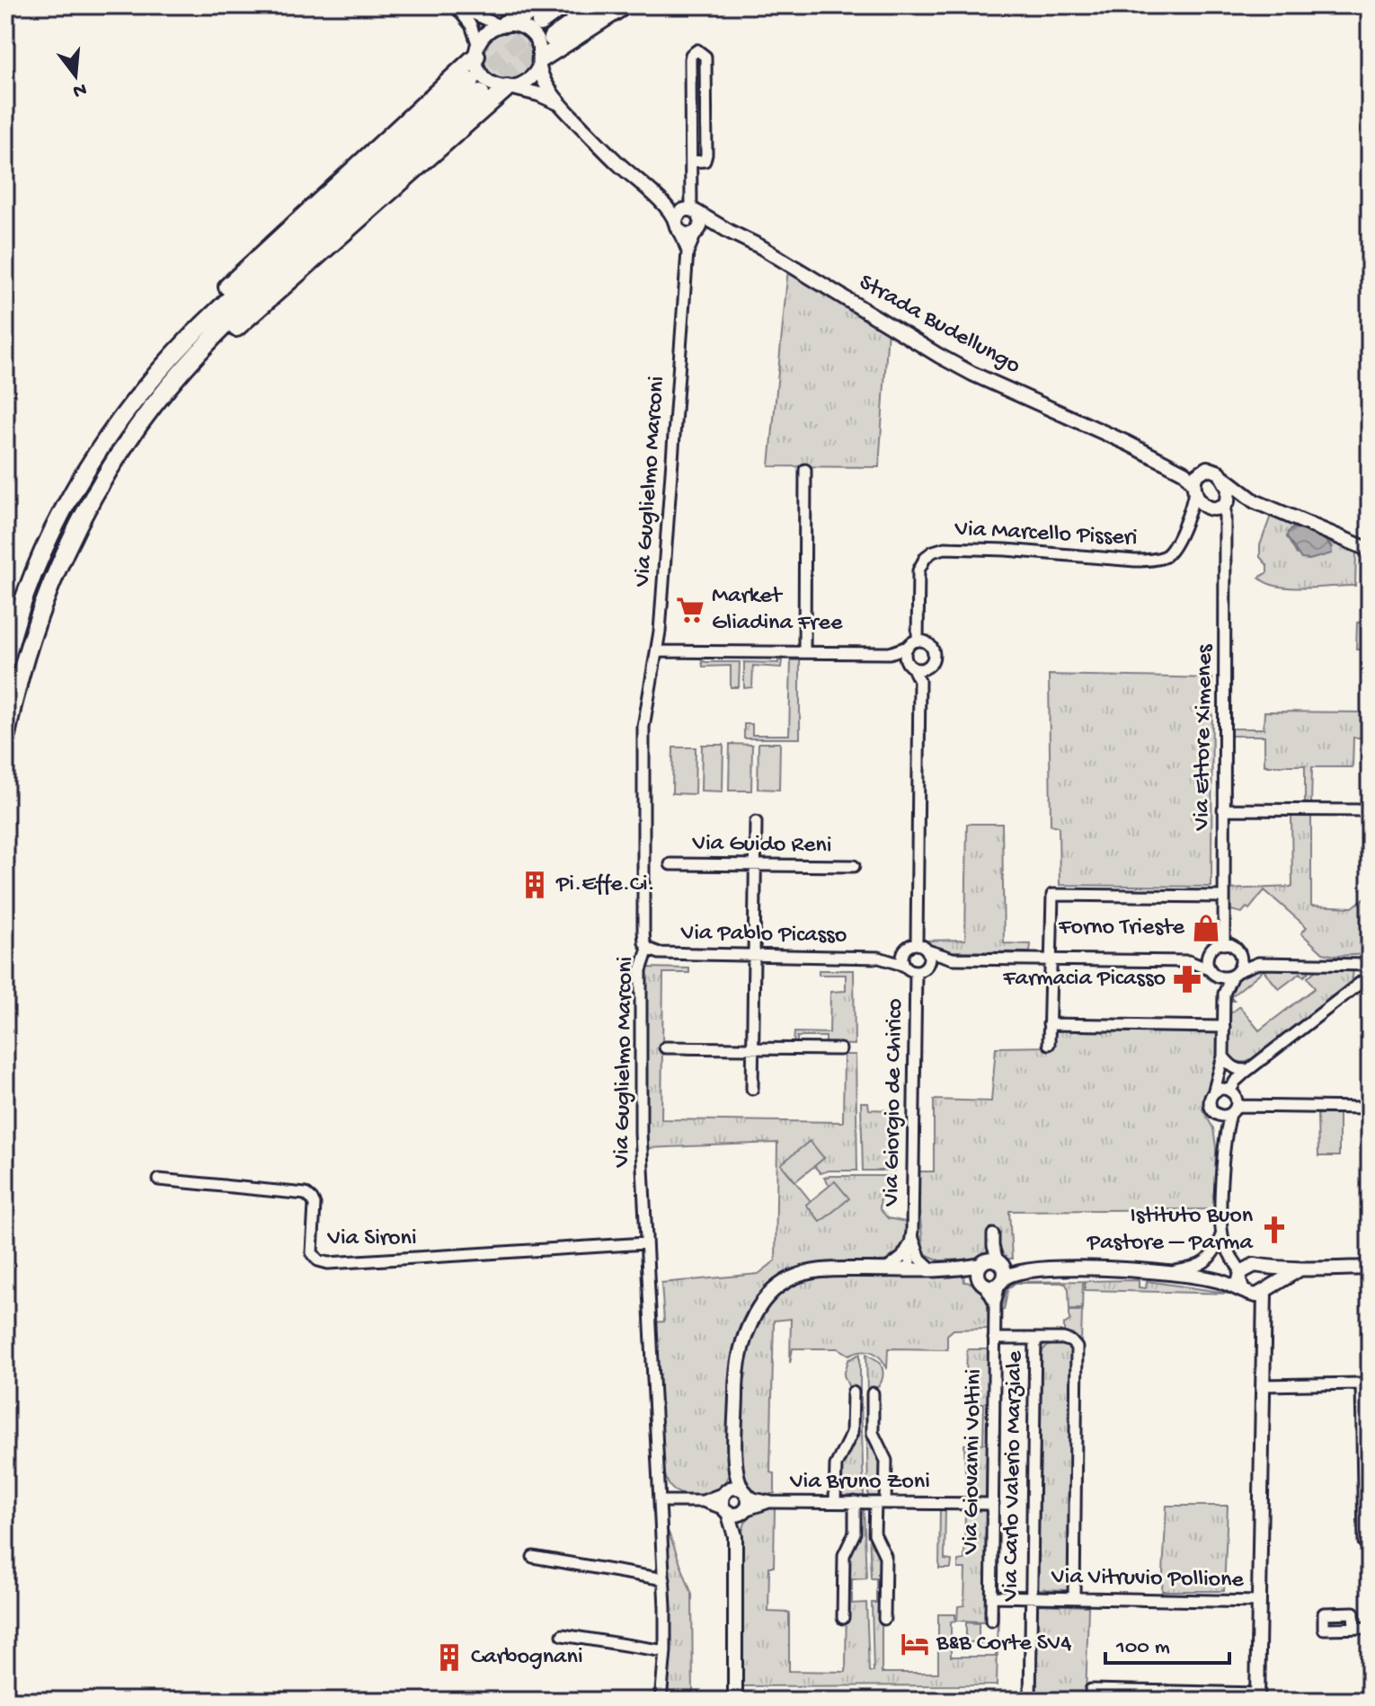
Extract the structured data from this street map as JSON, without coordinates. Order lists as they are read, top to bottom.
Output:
{
  "streets": {
    "street": [
      "Strada Budellungo",
      "Via Guglielmo Marconi",
      "Via Marcello Pisseri",
      "Via Ettore Ximenes",
      "Via Guido Reni",
      "Via Pablo Picasso",
      "Via Giorgio de Chirico",
      "Via Sironi",
      "Via Giovanni Voltini",
      "Via Carlo Valerio Marziale",
      "Via Bruno Zoni",
      "Via Vitruvio Pollione"
    ]
  },
  "crossings": [
    ["Strada Budellungo", "Via Guglielmo Marconi"],
    ["Strada Budellungo", "Via Marcello Pisseri"],
    ["Strada Budellungo", "Via Ettore Ximenes"],
    ["Via Guglielmo Marconi", "Via Pablo Picasso"],
    ["Via Guglielmo Marconi", "Via Sironi"],
    ["Via Marcello Pisseri", "Via Ettore Ximenes"],
    ["Via Pablo Picasso", "Via Giorgio de Chirico"],
    ["Via Giovanni Voltini", "Via Bruno Zoni"],
    ["Via Giovanni Voltini", "Via Vitruvio Pollione"],
    ["Via Carlo Valerio Marziale", "Via Vitruvio Pollione"]
  ],
  "places": {
    "supermarket": ["Market Gliadina Free"],
    "building": ["Pi.Effe.Ci.", "Carbognani"],
    "shop": ["Forno Trieste"],
    "pharmacy": ["Farmacia Picasso"],
    "church": ["Istituto Buon Pastore – Parma"],
    "hotel": ["B&B Corte SV4"]
  },
  "scale_bar": "100 m",
  "north": "bottom"
}
